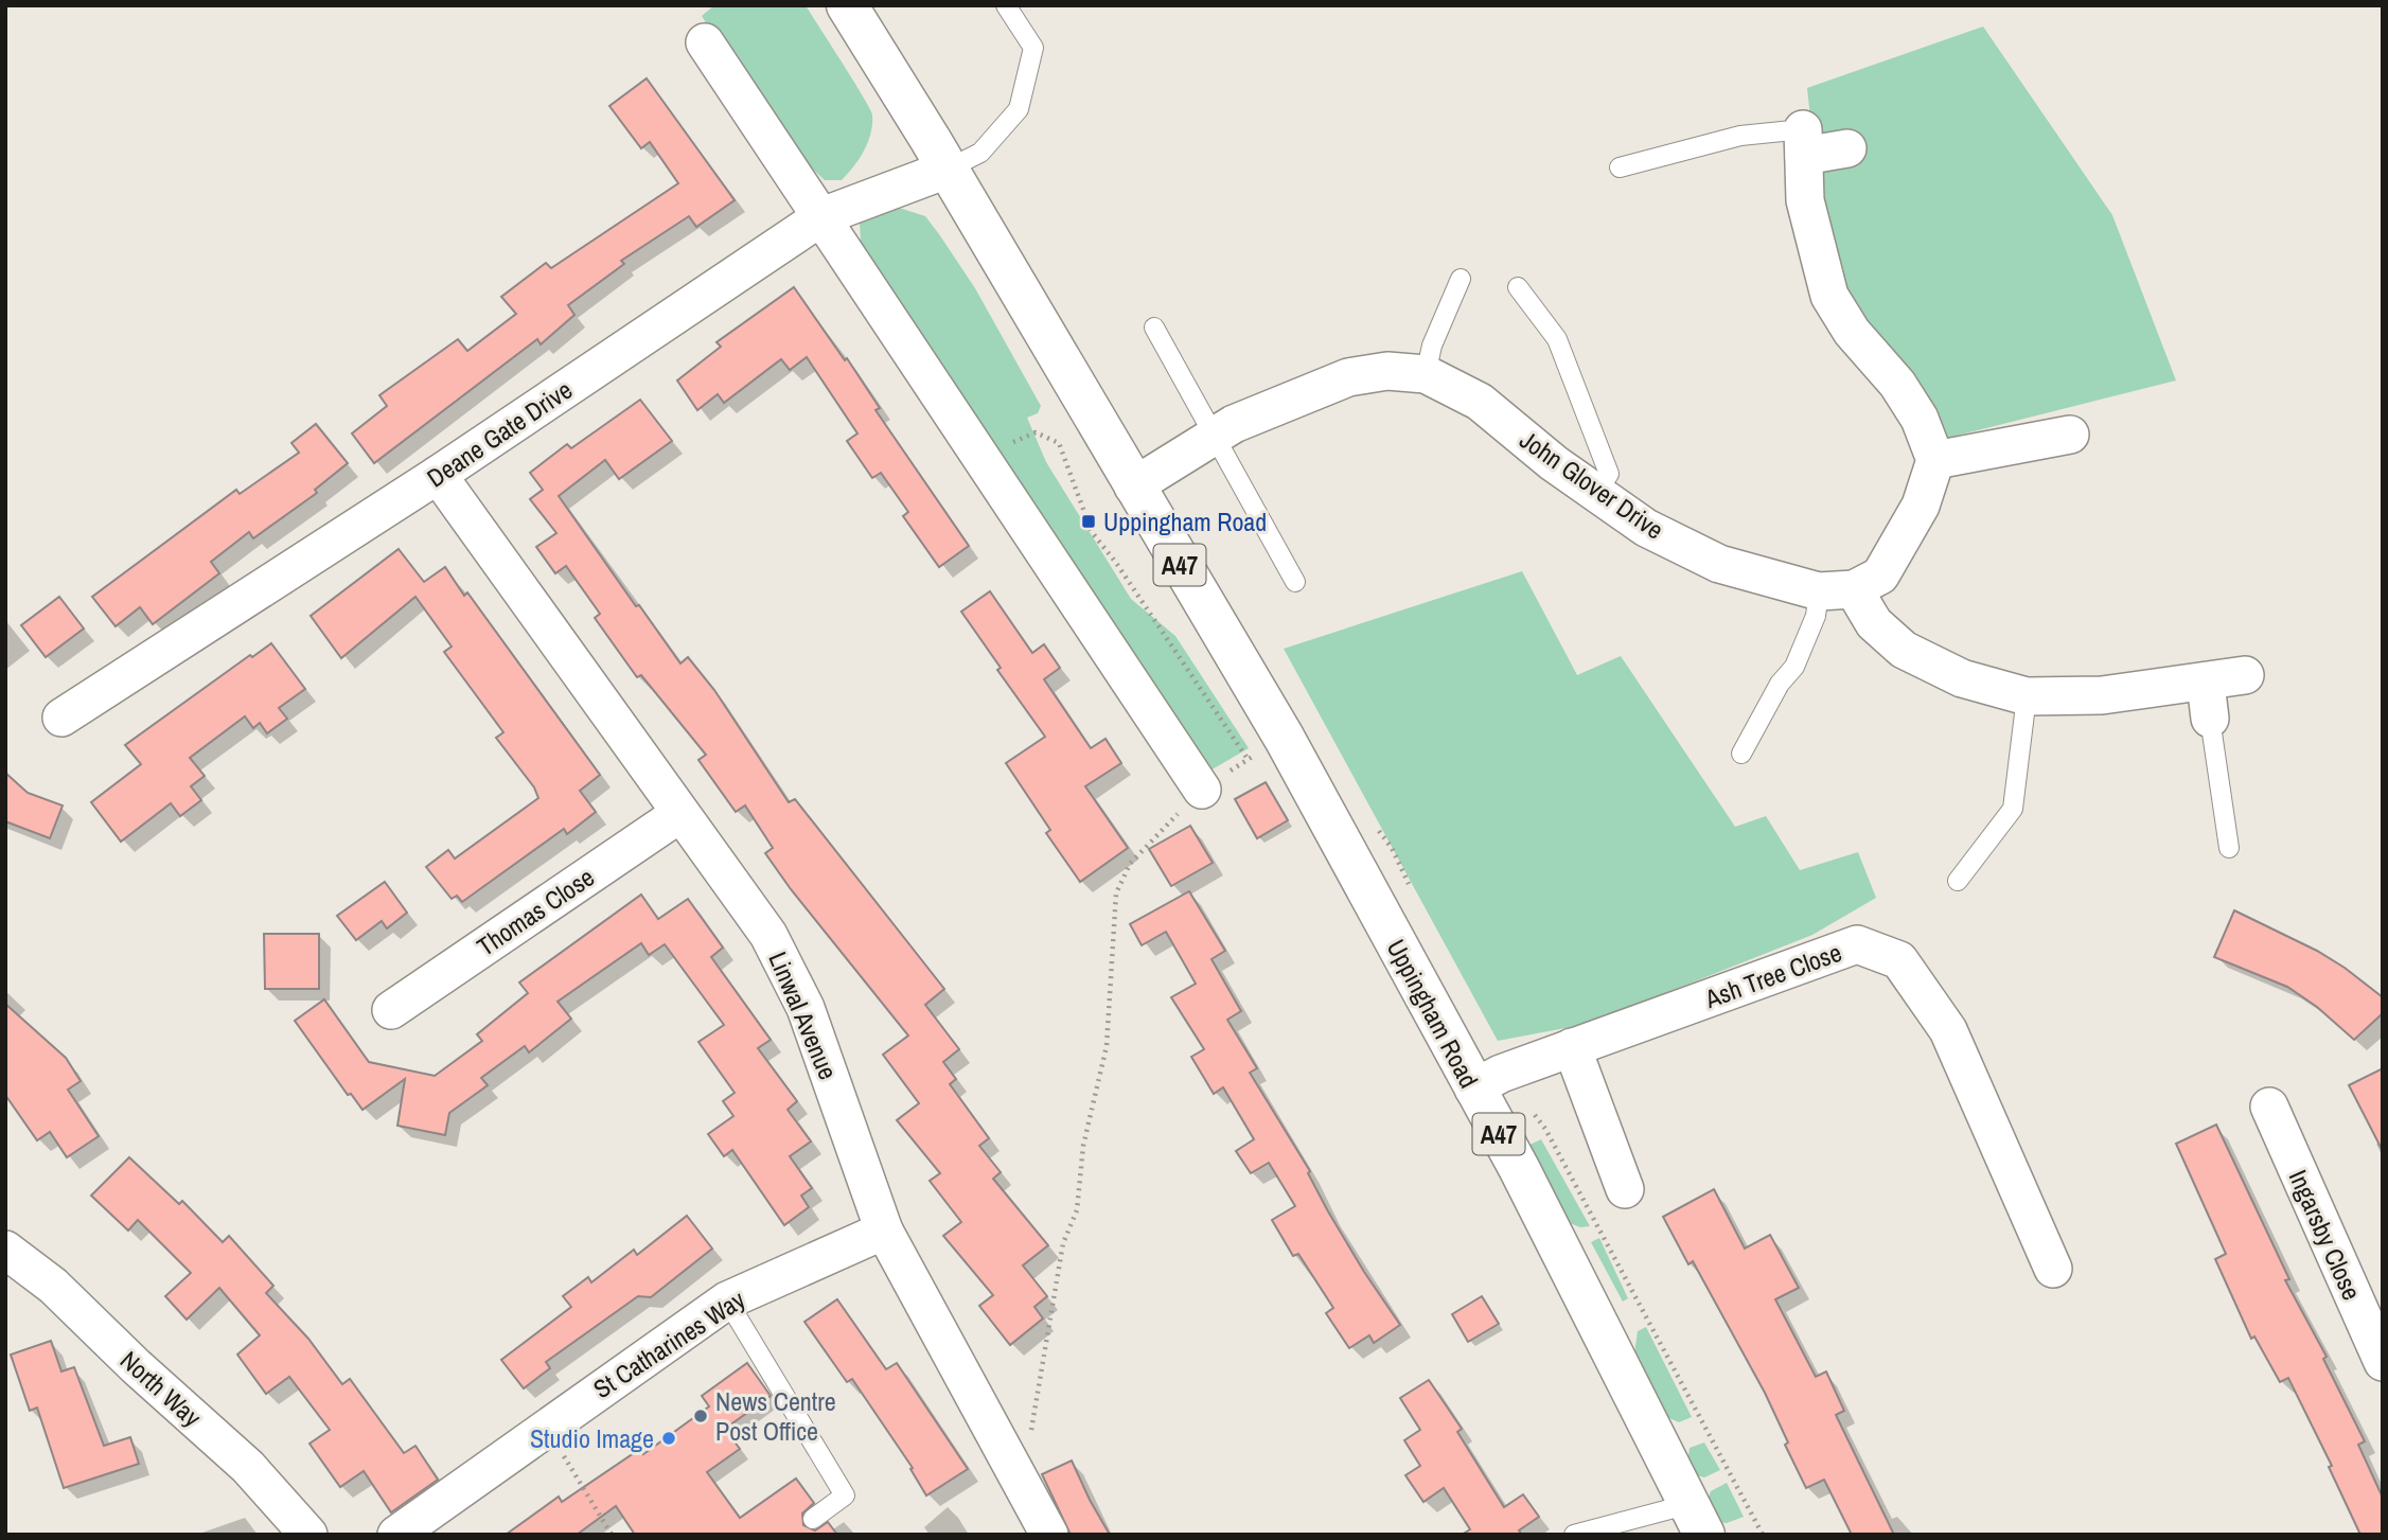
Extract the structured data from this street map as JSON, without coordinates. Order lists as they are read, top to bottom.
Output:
{
  "streets": {
    "highway": ["A47", "Uppingham Road"],
    "street": [
      "Deane Gate Drive",
      "John Glover Drive",
      "Thomas Close",
      "Ash Tree Close",
      "Linwal Avenue",
      "Ingarsby Close",
      "St Catharines Way",
      "North Way"
    ]
  },
  "crossings": [
    ["Deane Gate Drive", "Uppingham Road"],
    ["Deane Gate Drive", "Linwal Avenue"],
    ["John Glover Drive", "Uppingham Road"],
    ["Thomas Close", "Linwal Avenue"],
    ["Ash Tree Close", "Uppingham Road"],
    ["Linwal Avenue", "St Catharines Way"]
  ],
  "places": {
    "transit": ["Uppingham Road"],
    "other": ["News Centre Post Office", "Studio Image"]
  }
}
